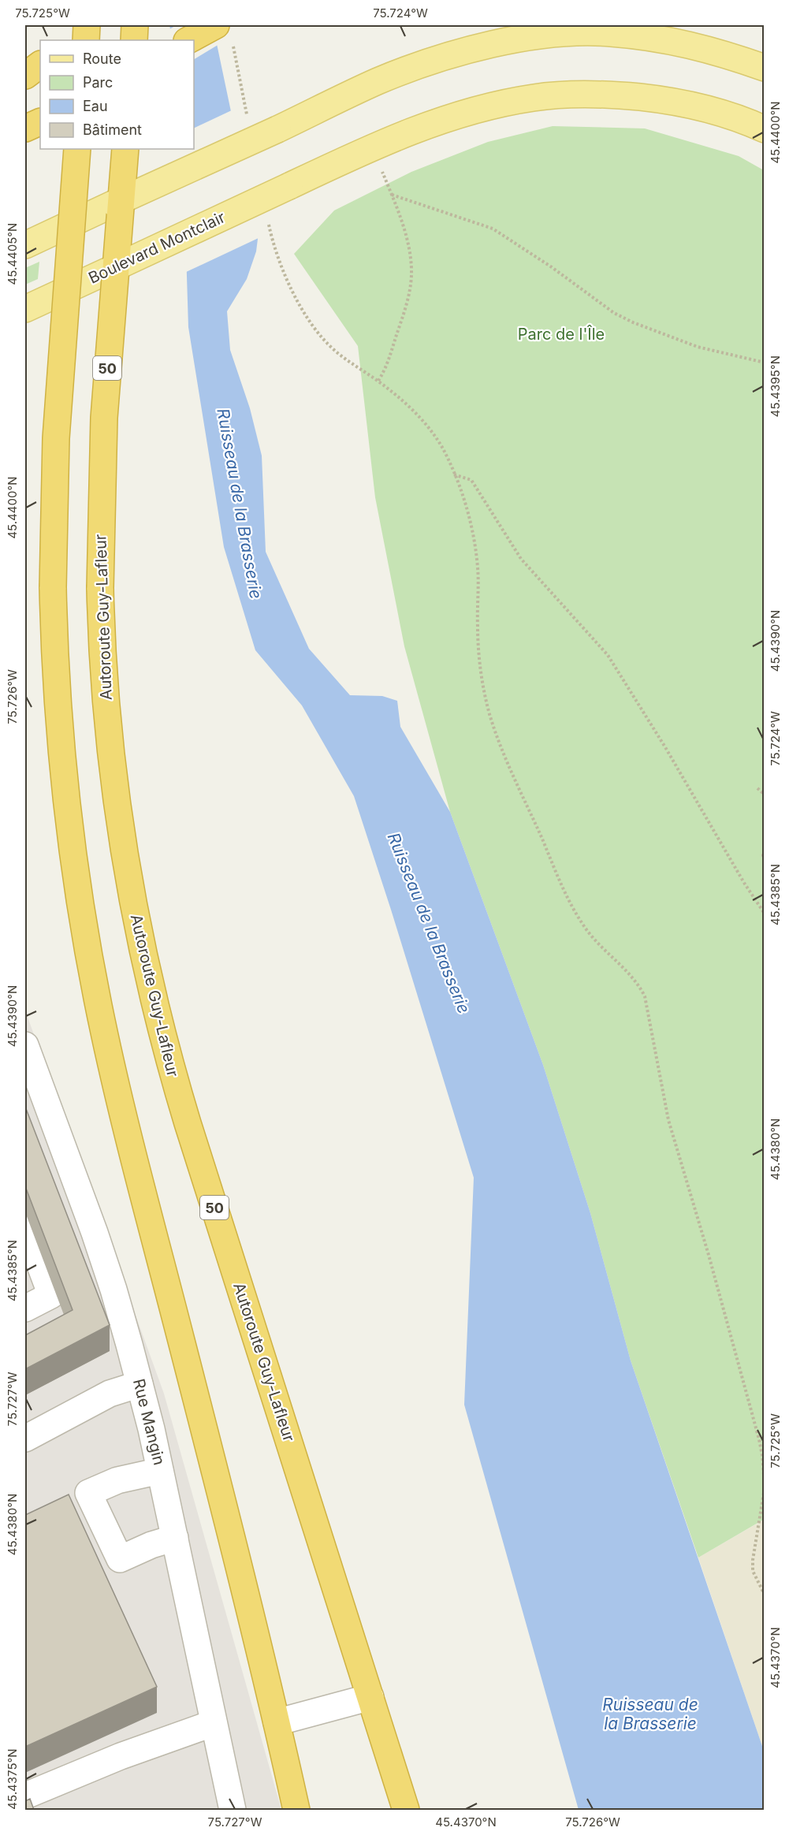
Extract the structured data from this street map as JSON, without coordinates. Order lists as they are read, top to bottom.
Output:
{
  "streets": {
    "highway": ["50", "Autoroute Guy-Lafleur"],
    "main road": ["Boulevard Montclair"],
    "street": ["Rue Mangin"]
  },
  "water": ["Ruisseau de la Brasserie"],
  "parks": ["Parc de l'Île"],
  "legend": [
    "Route",
    "Parc",
    "Eau",
    "Bâtiment"
  ],
  "coordinates": [
    "75.725°W",
    "75.724°W",
    "45.4400°N",
    "45.4405°N",
    "45.4395°N",
    "45.4390°N",
    "75.726°W",
    "45.4385°N",
    "45.4380°N",
    "75.727°W",
    "45.4370°N",
    "45.4375°N"
  ]
}
